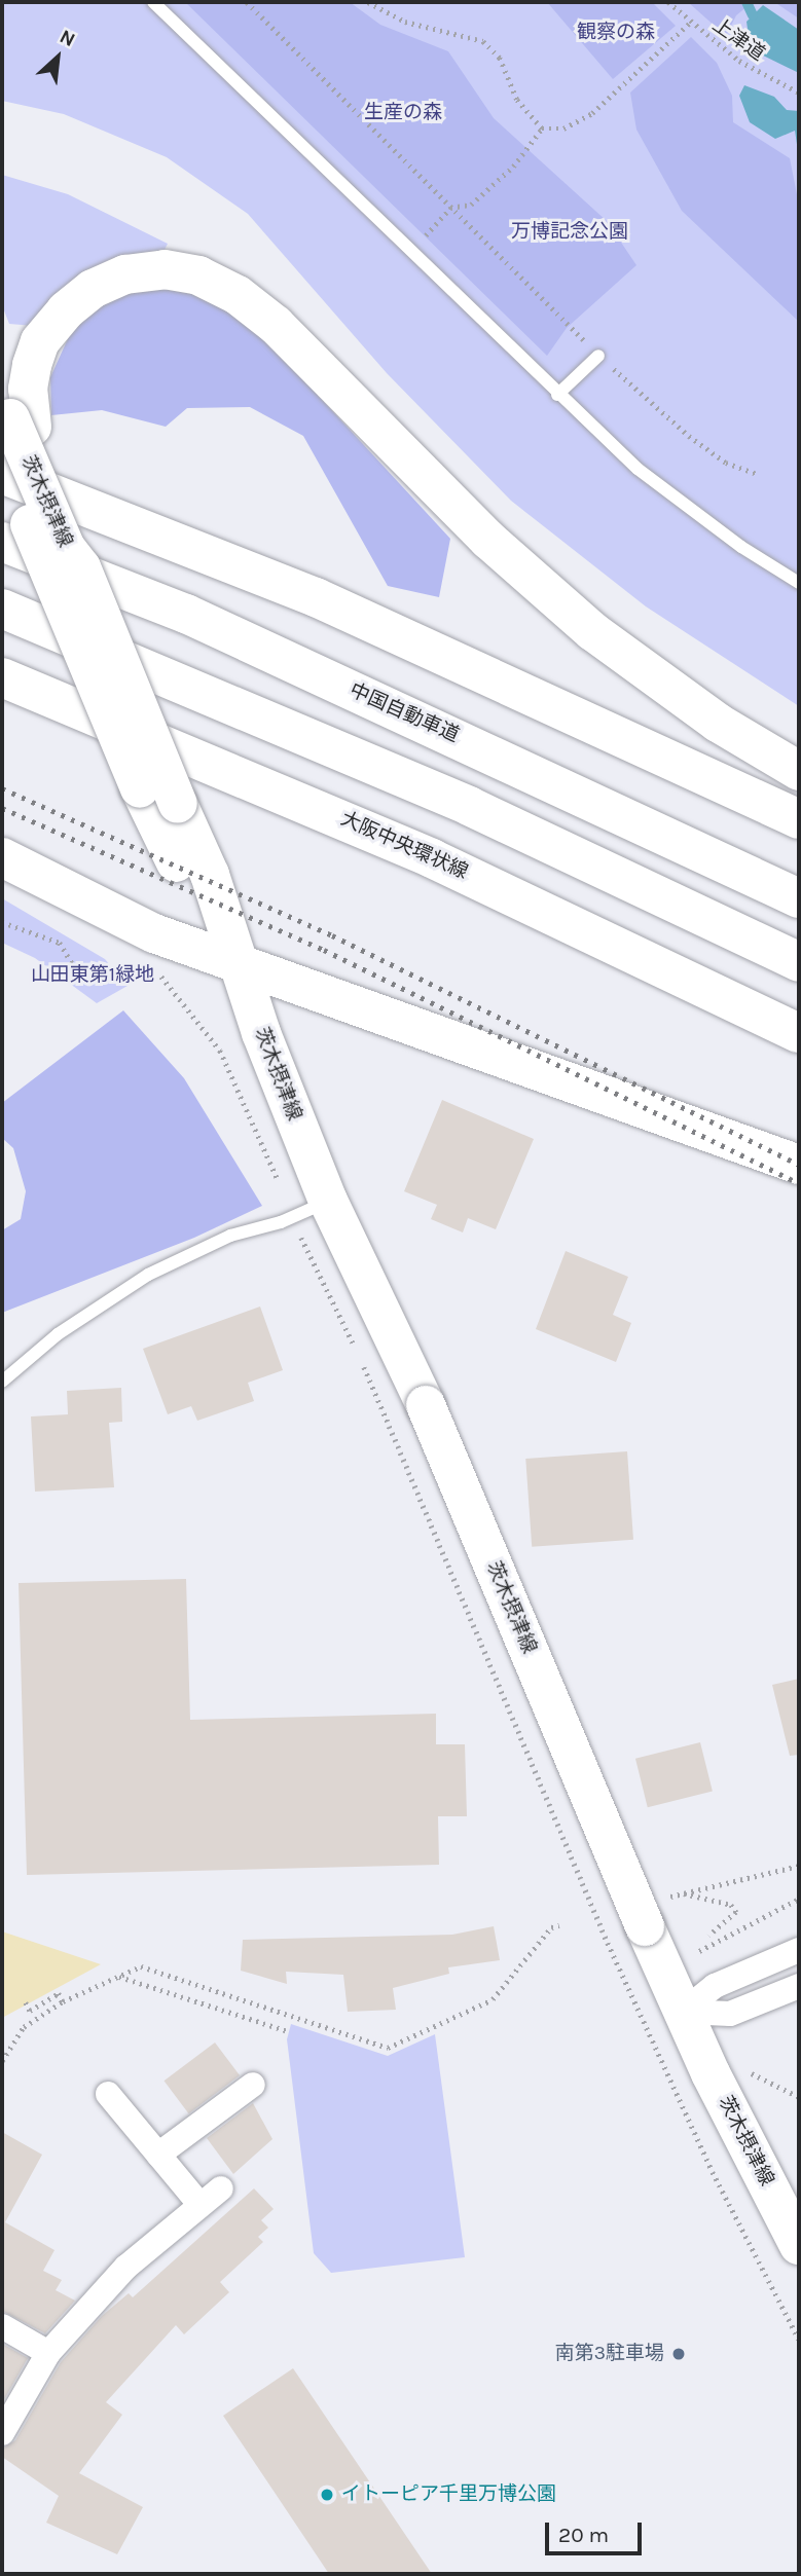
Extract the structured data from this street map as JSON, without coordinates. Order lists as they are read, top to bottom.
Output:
{
  "streets": {
    "main road": ["茨木摂津線", "中国自動車道", "大阪中央環状線"],
    "path": ["上津道"]
  },
  "parks": [
    "観察の森",
    "生産の森",
    "万博記念公園",
    "山田東第1緑地"
  ],
  "places": ["南第3駐車場", "イトーピア千里万博公園"],
  "scale_bar": "20 m",
  "north": "top right"
}
